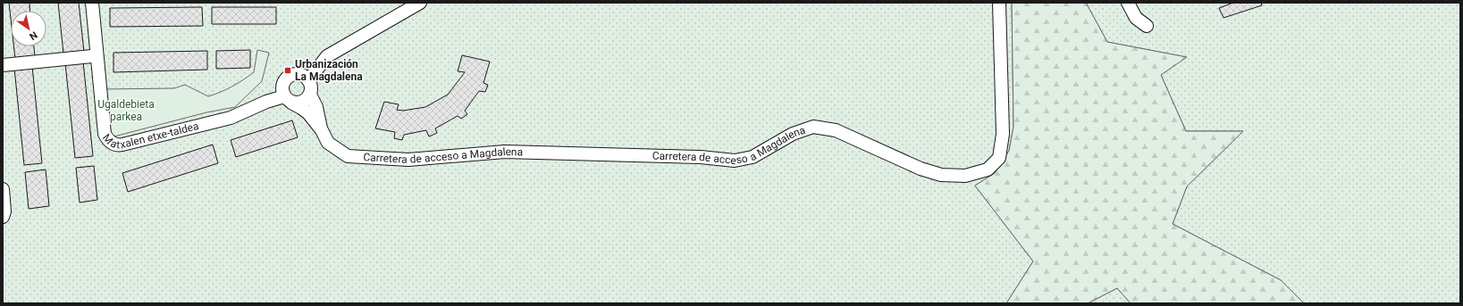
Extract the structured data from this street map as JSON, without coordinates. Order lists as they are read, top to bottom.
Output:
{
  "streets": {
    "street": ["Matxalen etxe-taldea", "Carretera de acceso a Magdalena"]
  },
  "crossings": [
    ["Matxalen etxe-taldea", "Carretera de acceso a Magdalena"]
  ],
  "parks": ["Ugaldebieta parkea"],
  "places": {
    "transit": ["Urbanización La Magdalena"]
  },
  "north": "bottom right"
}
